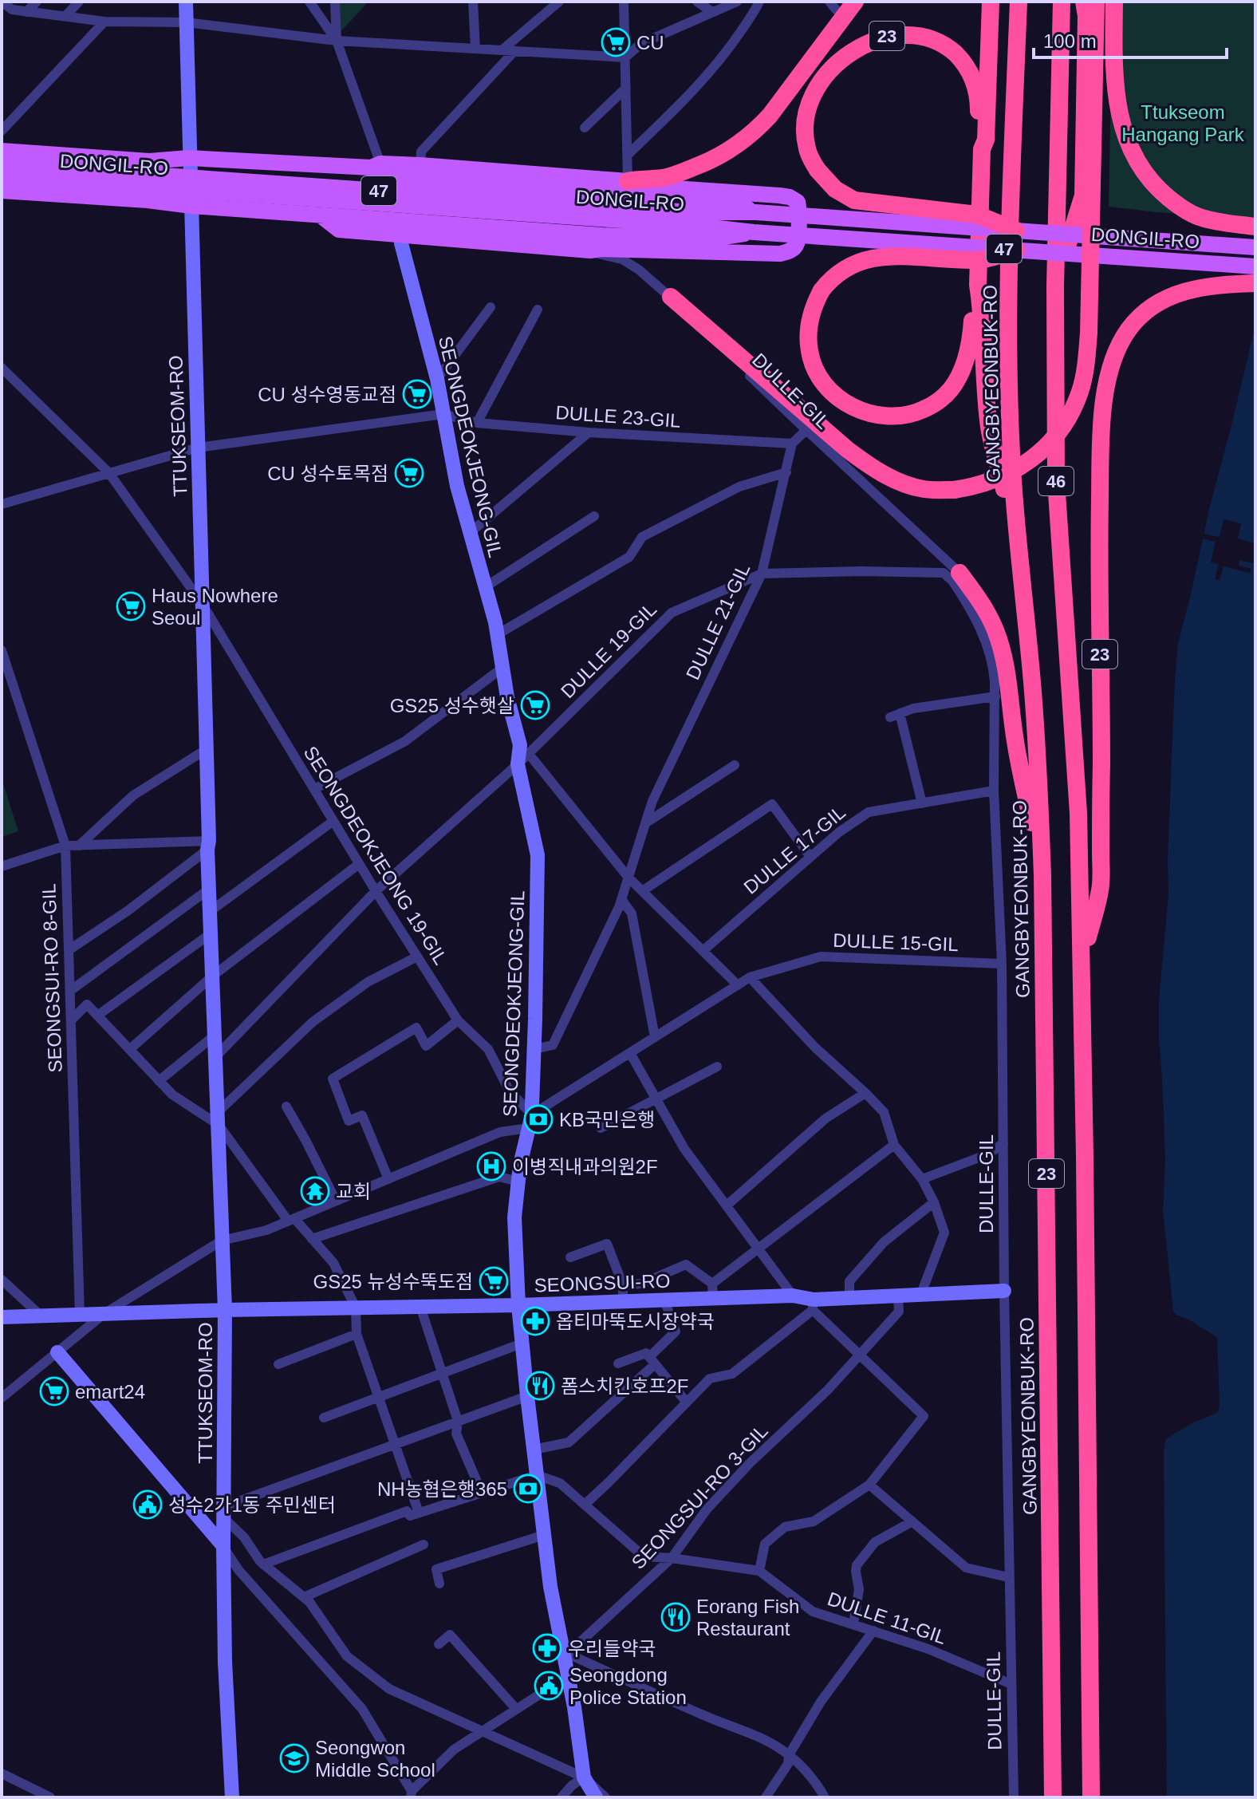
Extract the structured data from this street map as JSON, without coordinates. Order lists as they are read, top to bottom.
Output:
{
  "streets": {
    "highway": ["23", "GANGBYEONBUK-RO", "46"],
    "main road": ["DONGIL-RO", "47"],
    "street": [
      "DULLE-GIL",
      "DULLE 23-GIL",
      "TTUKSEOM-RO",
      "SEONGDEOKJEONG-GIL",
      "DULLE 21-GIL",
      "DULLE 19-GIL",
      "DULLE 17-GIL",
      "SEONGDEOKJEONG 19-GIL",
      "DULLE 15-GIL",
      "SEONGSUI-RO 8-GIL",
      "SEONGSUI-RO",
      "SEONGSUI-RO 3-GIL",
      "DULLE 11-GIL"
    ]
  },
  "crossings": [
    ["23", "DONGIL-RO"],
    ["23", "GANGBYEONBUK-RO"],
    ["23", "46"],
    ["DONGIL-RO", "47"],
    ["DONGIL-RO", "DULLE-GIL"],
    ["DONGIL-RO", "TTUKSEOM-RO"],
    ["DULLE-GIL", "DULLE 19-GIL"],
    ["DULLE-GIL", "DULLE 17-GIL"],
    ["DULLE-GIL", "DULLE 15-GIL"],
    ["DULLE-GIL", "SEONGSUI-RO"],
    ["DULLE-GIL", "DULLE 11-GIL"],
    ["DULLE 23-GIL", "SEONGDEOKJEONG-GIL"],
    ["DULLE 23-GIL", "DULLE 21-GIL"],
    ["TTUKSEOM-RO", "DULLE 19-GIL"],
    ["TTUKSEOM-RO", "SEONGDEOKJEONG 19-GIL"],
    ["TTUKSEOM-RO", "SEONGSUI-RO"],
    ["SEONGDEOKJEONG-GIL", "DULLE 21-GIL"],
    ["SEONGDEOKJEONG-GIL", "DULLE 19-GIL"],
    ["SEONGDEOKJEONG-GIL", "SEONGDEOKJEONG 19-GIL"],
    ["SEONGDEOKJEONG-GIL", "DULLE 15-GIL"],
    ["SEONGDEOKJEONG-GIL", "SEONGSUI-RO"],
    ["SEONGDEOKJEONG-GIL", "SEONGSUI-RO 3-GIL"],
    ["SEONGDEOKJEONG-GIL", "DULLE 11-GIL"],
    ["DULLE 21-GIL", "DULLE 19-GIL"],
    ["DULLE 19-GIL", "SEONGDEOKJEONG 19-GIL"],
    ["SEONGDEOKJEONG 19-GIL", "DULLE 15-GIL"],
    ["SEONGSUI-RO 8-GIL", "SEONGSUI-RO"],
    ["SEONGSUI-RO", "SEONGSUI-RO 3-GIL"],
    ["SEONGSUI-RO 3-GIL", "DULLE 11-GIL"]
  ],
  "parks": ["Ttukseom Hangang Park"],
  "places": {
    "supermarket": [
      "CU",
      "CU 성수영동교점",
      "CU 성수토목점",
      "Haus Nowhere Seoul",
      "GS25 성수햇살",
      "GS25 뉴성수뚝도점",
      "emart24"
    ],
    "bank": ["KB국민은행", "NH농협은행365"],
    "hospital": ["이병직내과의원2F"],
    "temple": ["교회"],
    "pharmacy": ["옵티마뚝도시장약국", "우리들약국"],
    "restaurant": ["폼스치킨호프2F", "Eorang Fish Restaurant"],
    "public building": ["성수2가1동 주민센터", "Seongdong Police Station"],
    "school or university": ["Seongwon Middle School"]
  },
  "scale_bar": "100 m"
}
